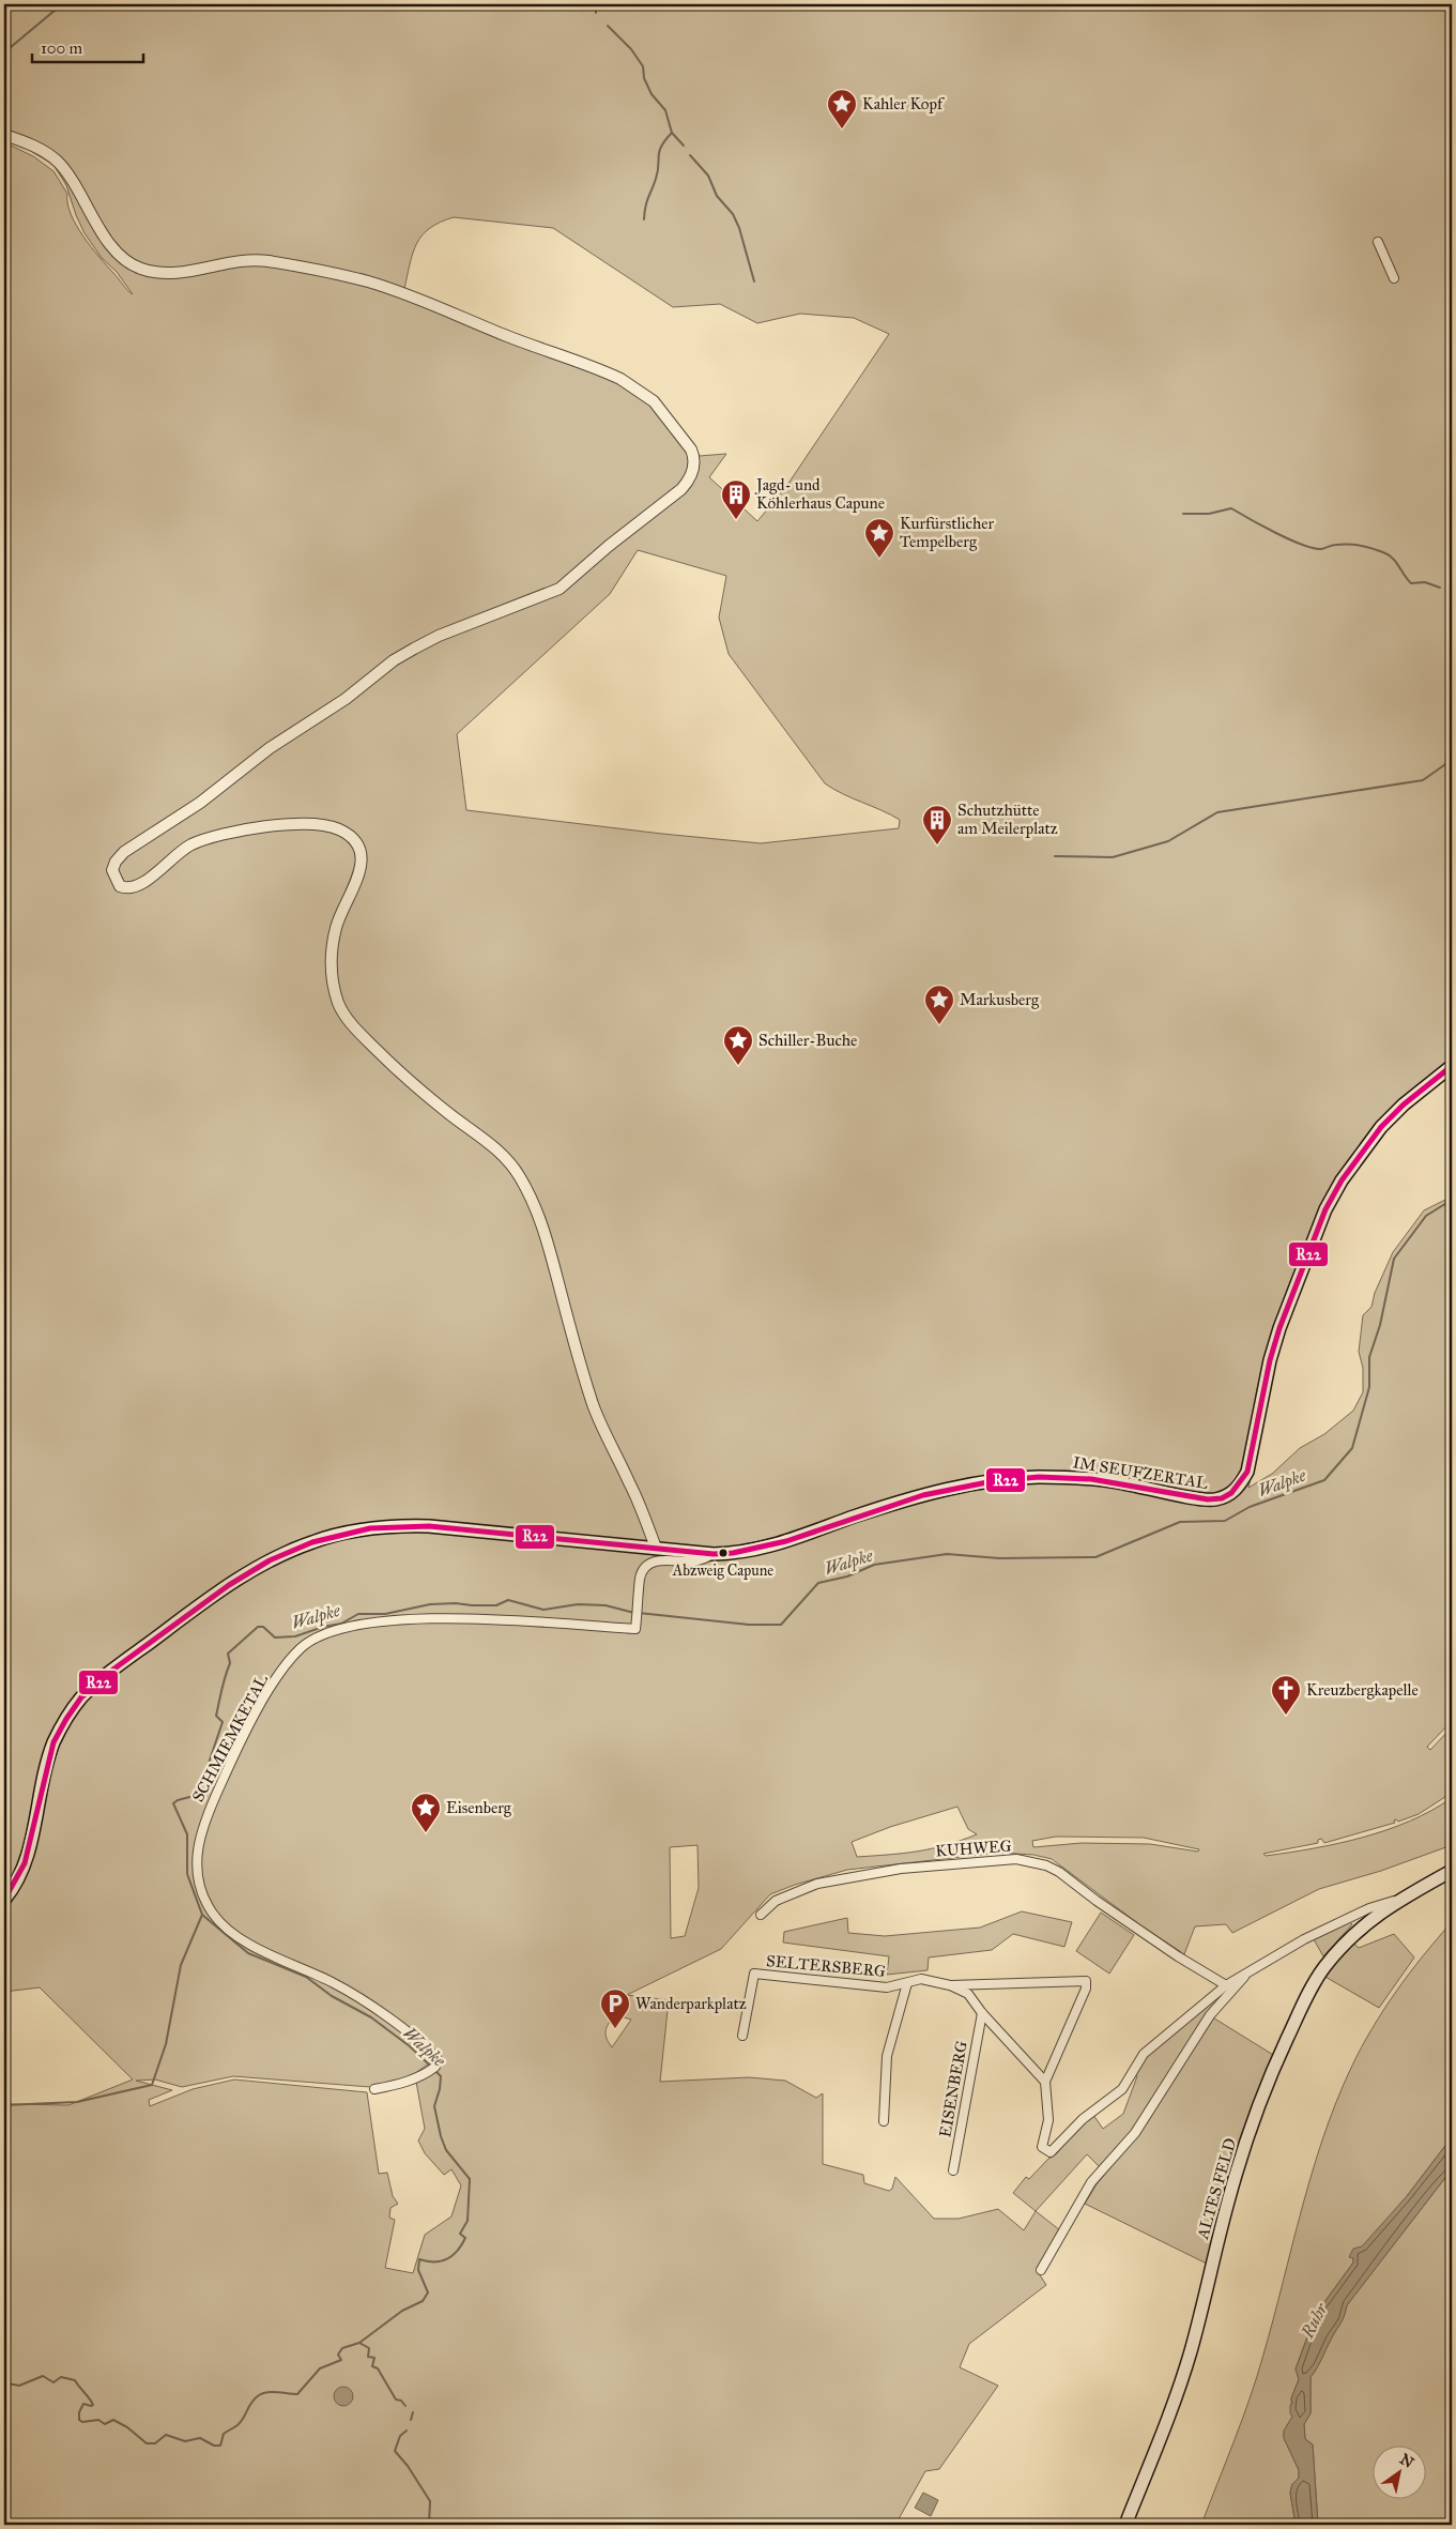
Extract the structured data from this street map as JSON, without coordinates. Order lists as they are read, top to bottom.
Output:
{
  "streets": {
    "main road": ["IM SEUFZERTAL", "ALTES FELD"],
    "street": [
      "SCHMIEMKETAL",
      "KUHWEG",
      "SELTERSBERG",
      "EISENBERG"
    ]
  },
  "crossings": [
    ["IM SEUFZERTAL", "SCHMIEMKETAL"],
    ["SELTERSBERG", "EISENBERG"]
  ],
  "water": ["Walpke", "Ruhr"],
  "places": {
    "place": [
      "Kahler Kopf",
      "Kurfürstlicher Tempelberg",
      "Markusberg",
      "Schiller-Buche",
      "Eisenberg"
    ],
    "building": ["Jagd- und Köhlerhaus Capune", "Schutzhütte am Meilerplatz"],
    "other": ["Abzweig Capune"],
    "church": ["Kreuzbergkapelle"],
    "parking": ["Wanderparkplatz"]
  },
  "lines": ["transit line R22"],
  "scale_bar": "100 m",
  "north": "top right"
}
